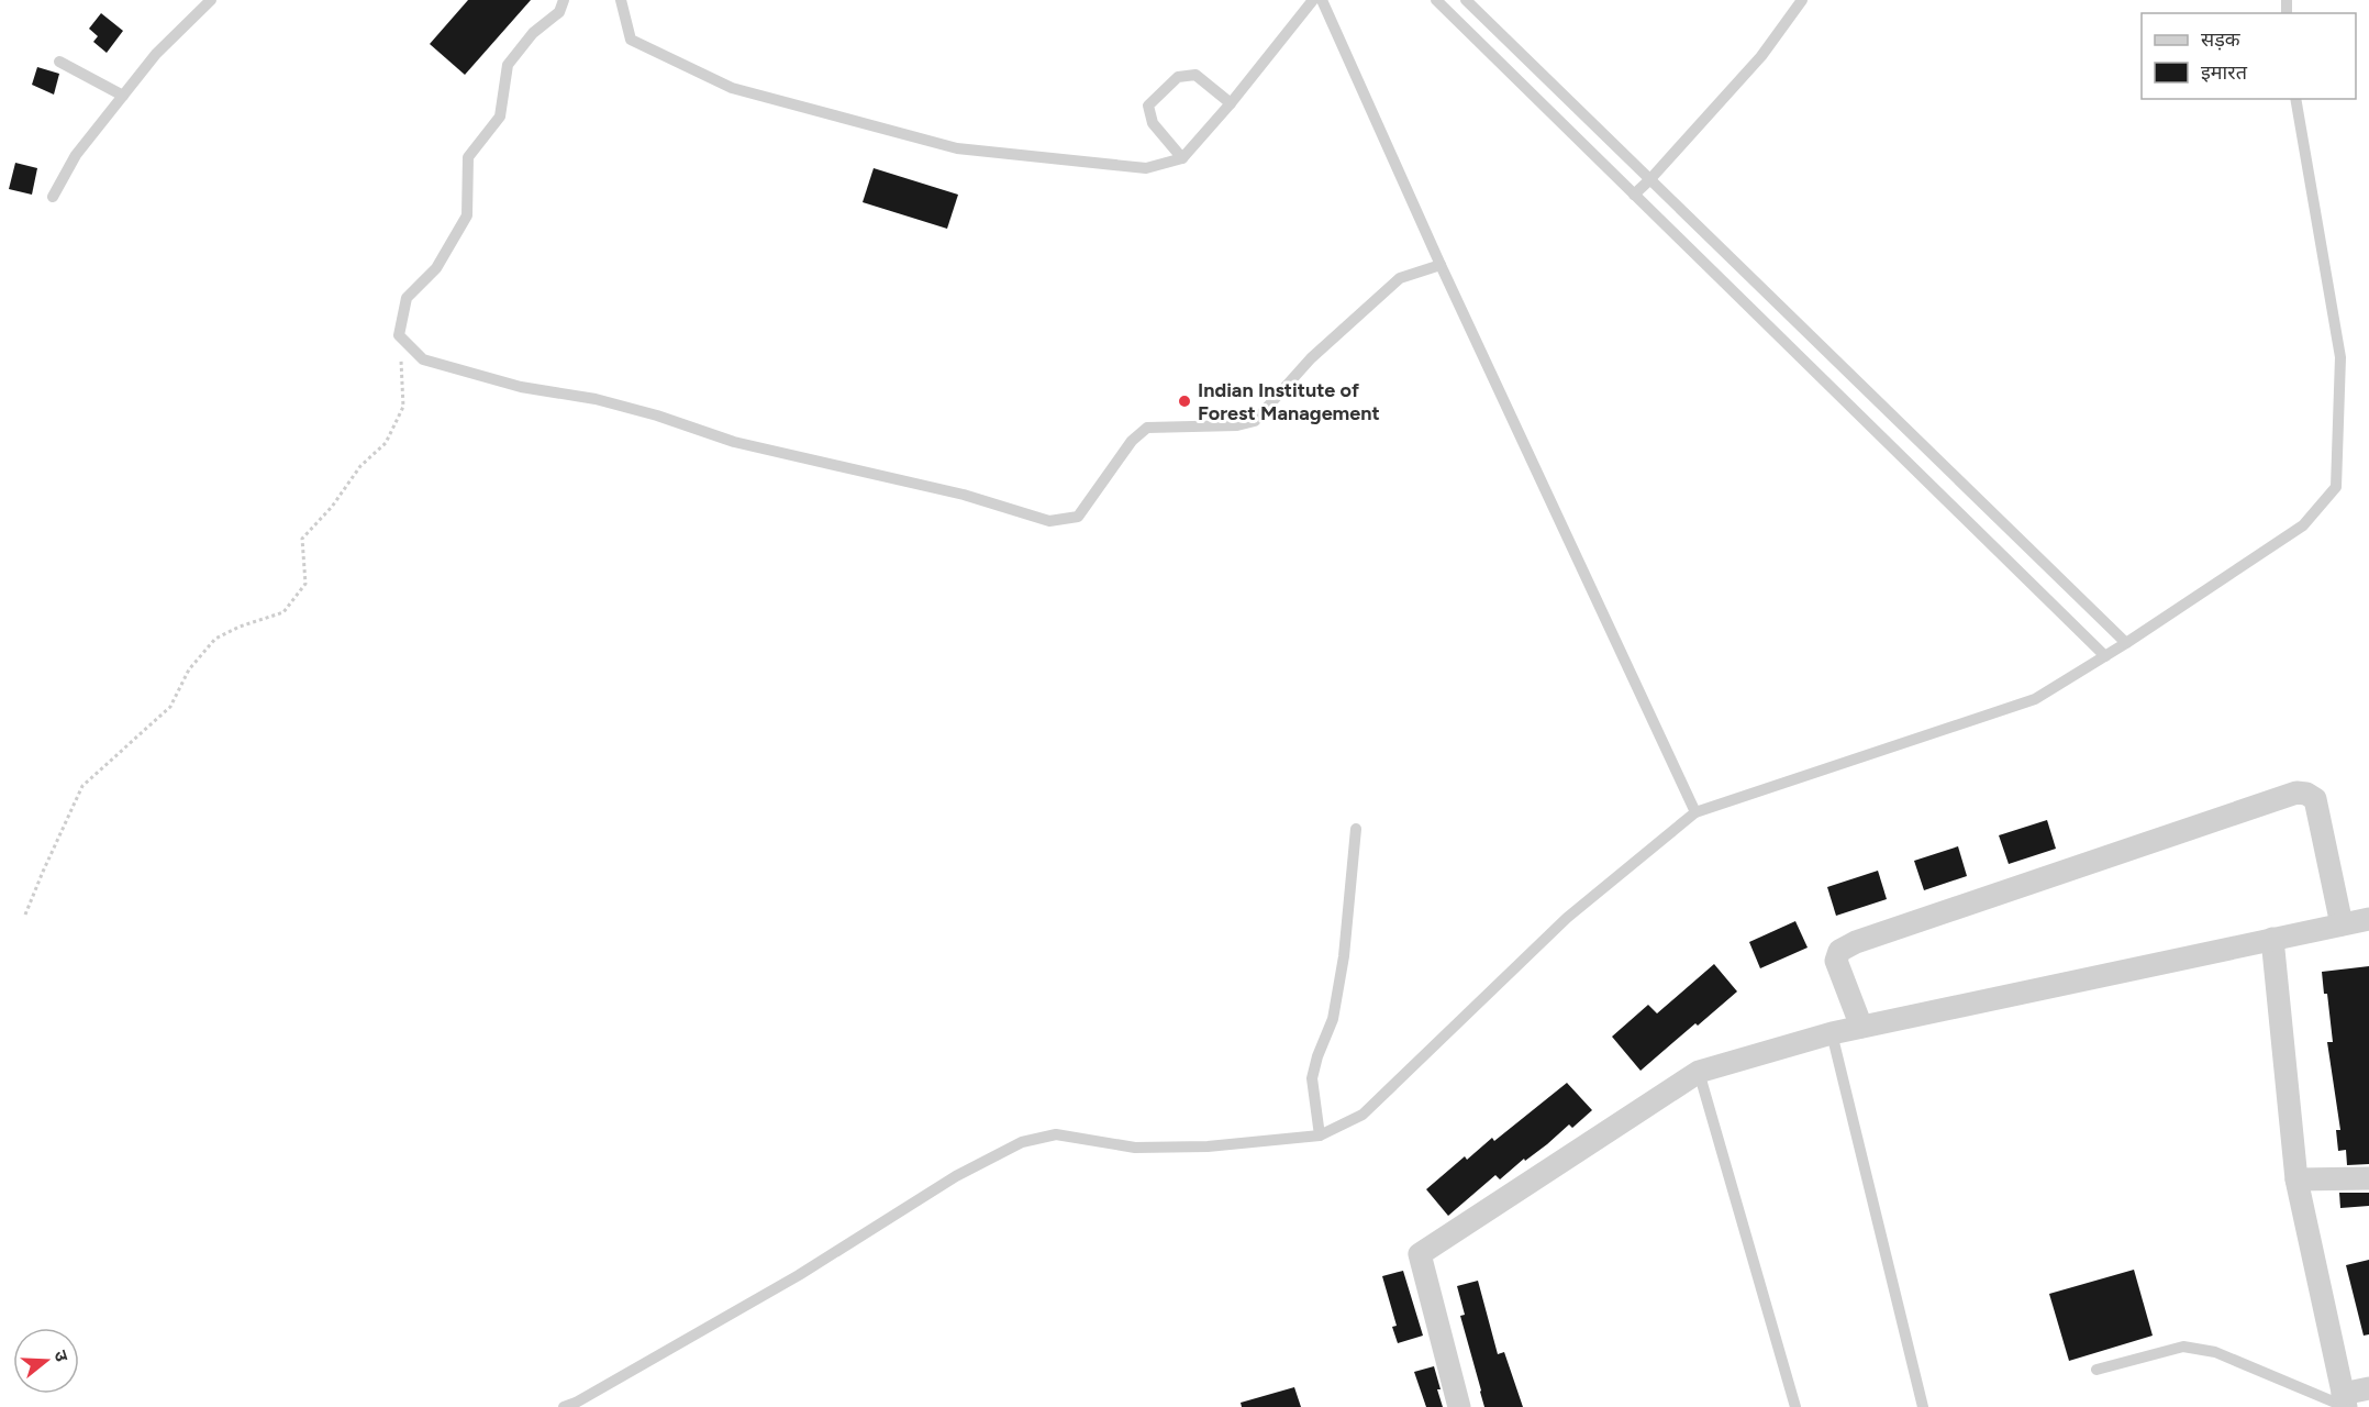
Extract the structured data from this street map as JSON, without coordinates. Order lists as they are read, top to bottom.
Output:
{
  "places": ["Indian Institute of Forest Management"],
  "legend": ["सड़क", "इमारत"],
  "north": "right"
}
